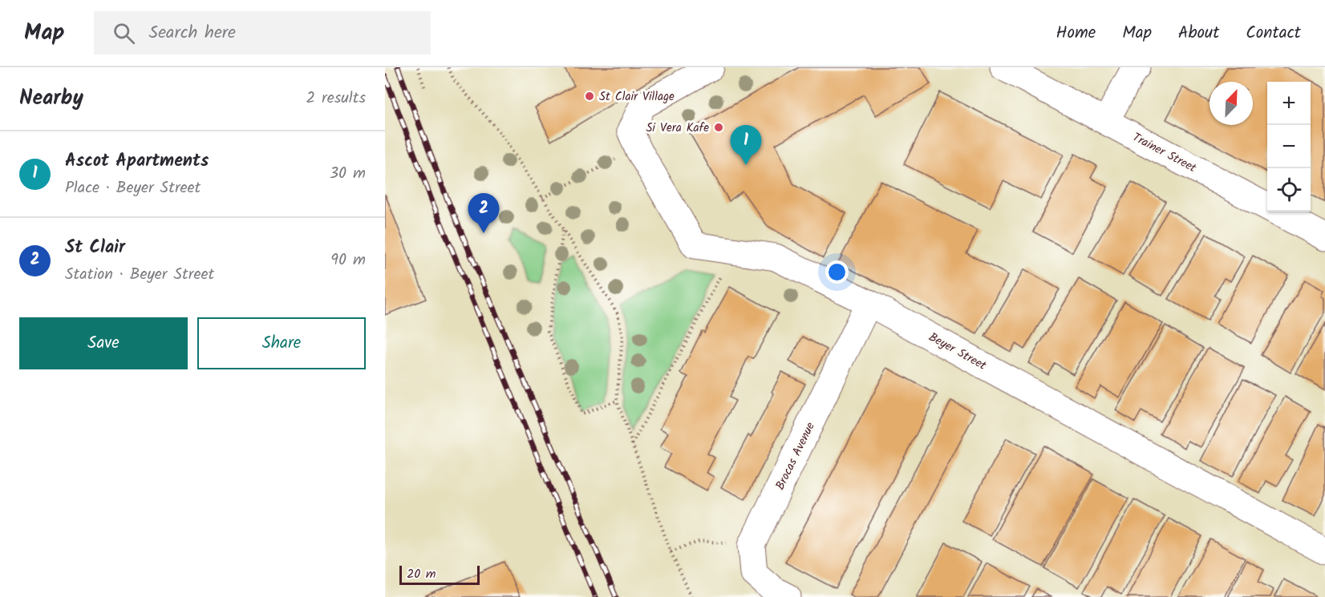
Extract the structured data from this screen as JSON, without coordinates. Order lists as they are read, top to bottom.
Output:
{
  "streets": {
    "street": ["Trainer Street", "Beyer Street", "Brocas Avenue"]
  },
  "crossings": [
    ["Beyer Street", "Brocas Avenue"]
  ],
  "places": ["St Clair Village", "Si Vera Kafe"],
  "scale_bar": "20 m",
  "north": "top right",
  "page": {
    "header": "Map",
    "search": "Search here",
    "nav": [
      "Home",
      "Map",
      "About",
      "Contact"
    ],
    "heading": ["Nearby", "2 results"],
    "map_buttons": ["+", "−"],
    "pins": ["1", "2"],
    "list": [
      {
        "mark": "1",
        "name": "Ascot Apartments",
        "note": "Place · Beyer Street",
        "value": "30 m"
      },
      {
        "mark": "2",
        "name": "St Clair",
        "note": "Station · Beyer Street",
        "value": "90 m"
      }
    ],
    "buttons": ["Save", "Share"],
    "scale": "20 m"
  }
}
